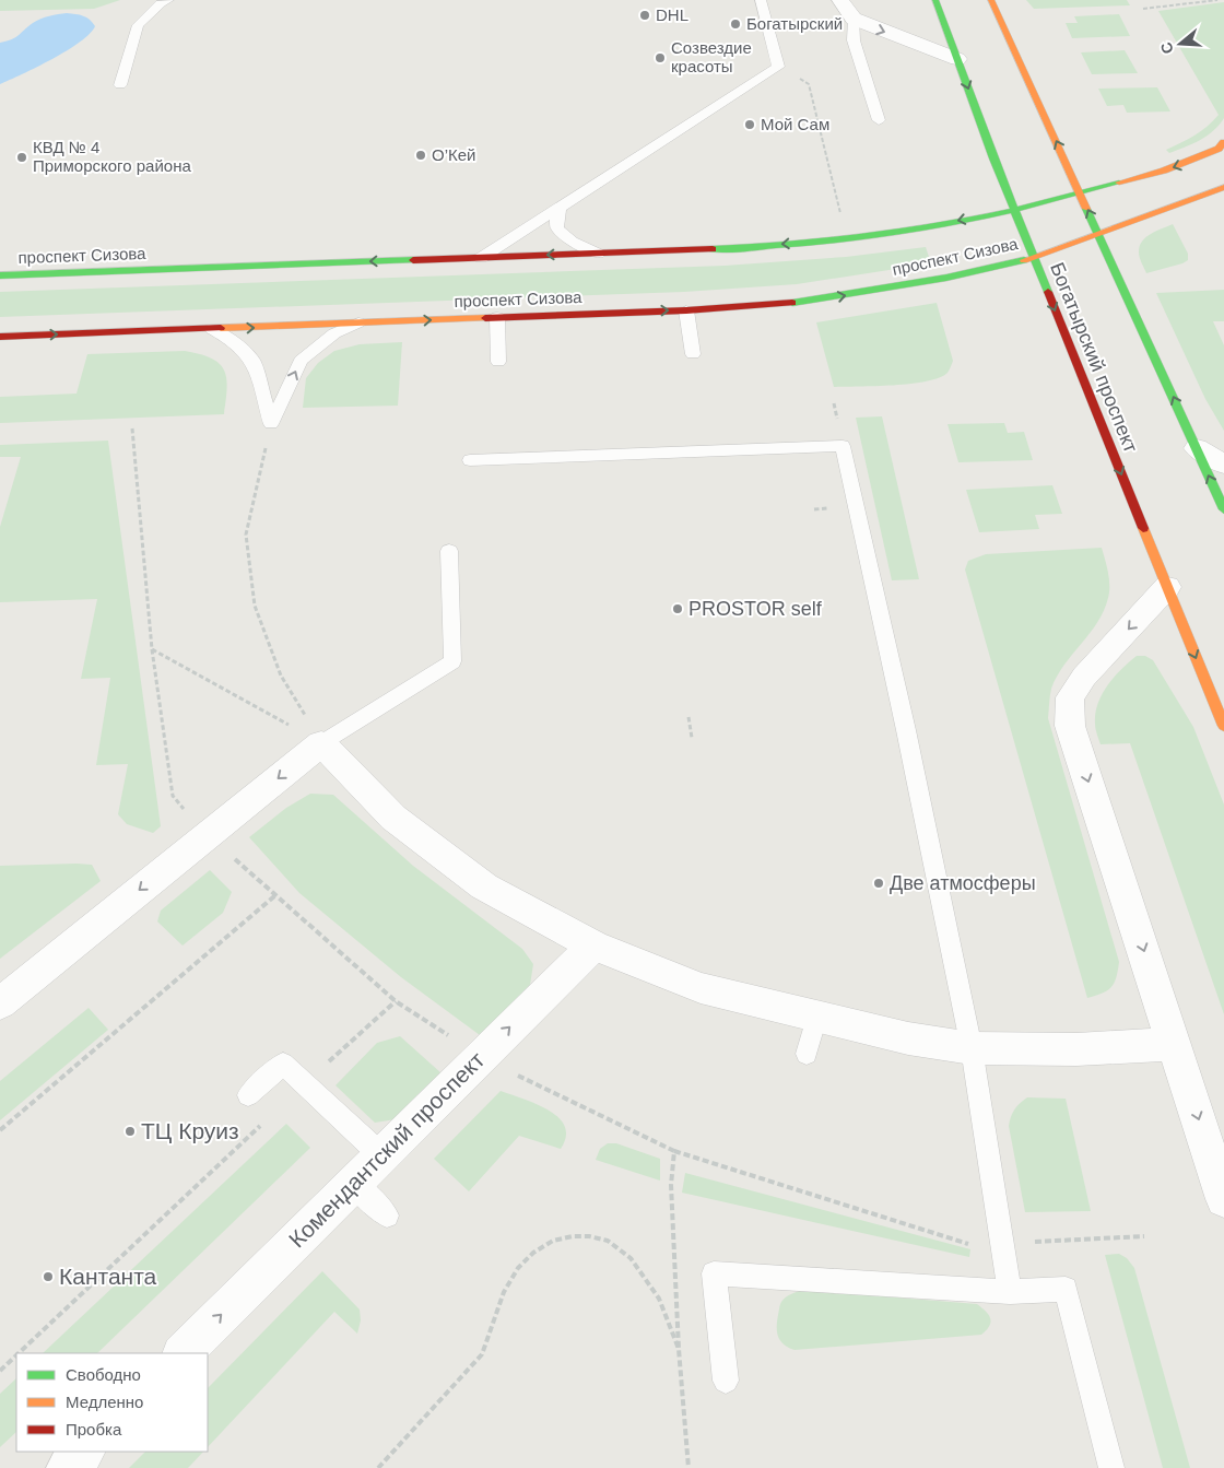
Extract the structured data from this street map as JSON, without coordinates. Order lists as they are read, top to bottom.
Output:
{
  "streets": {
    "street": ["проспект Сизова", "Богатырский проспект", "Комендантский проспект"]
  },
  "crossings": [
    ["проспект Сизова", "Богатырский проспект"]
  ],
  "one_way": ["Комендантский проспект"],
  "places": [
    "DHL",
    "Богатырский",
    "Созвездие красоты",
    "Мой Сам",
    "О’Кей",
    "КВД № 4 Приморского района",
    "PROSTOR self",
    "Две атмосферы",
    "ТЦ Круиз",
    "Кантанта"
  ],
  "legend": ["Свободно", "Медленно", "Пробка"],
  "north": "left"
}
